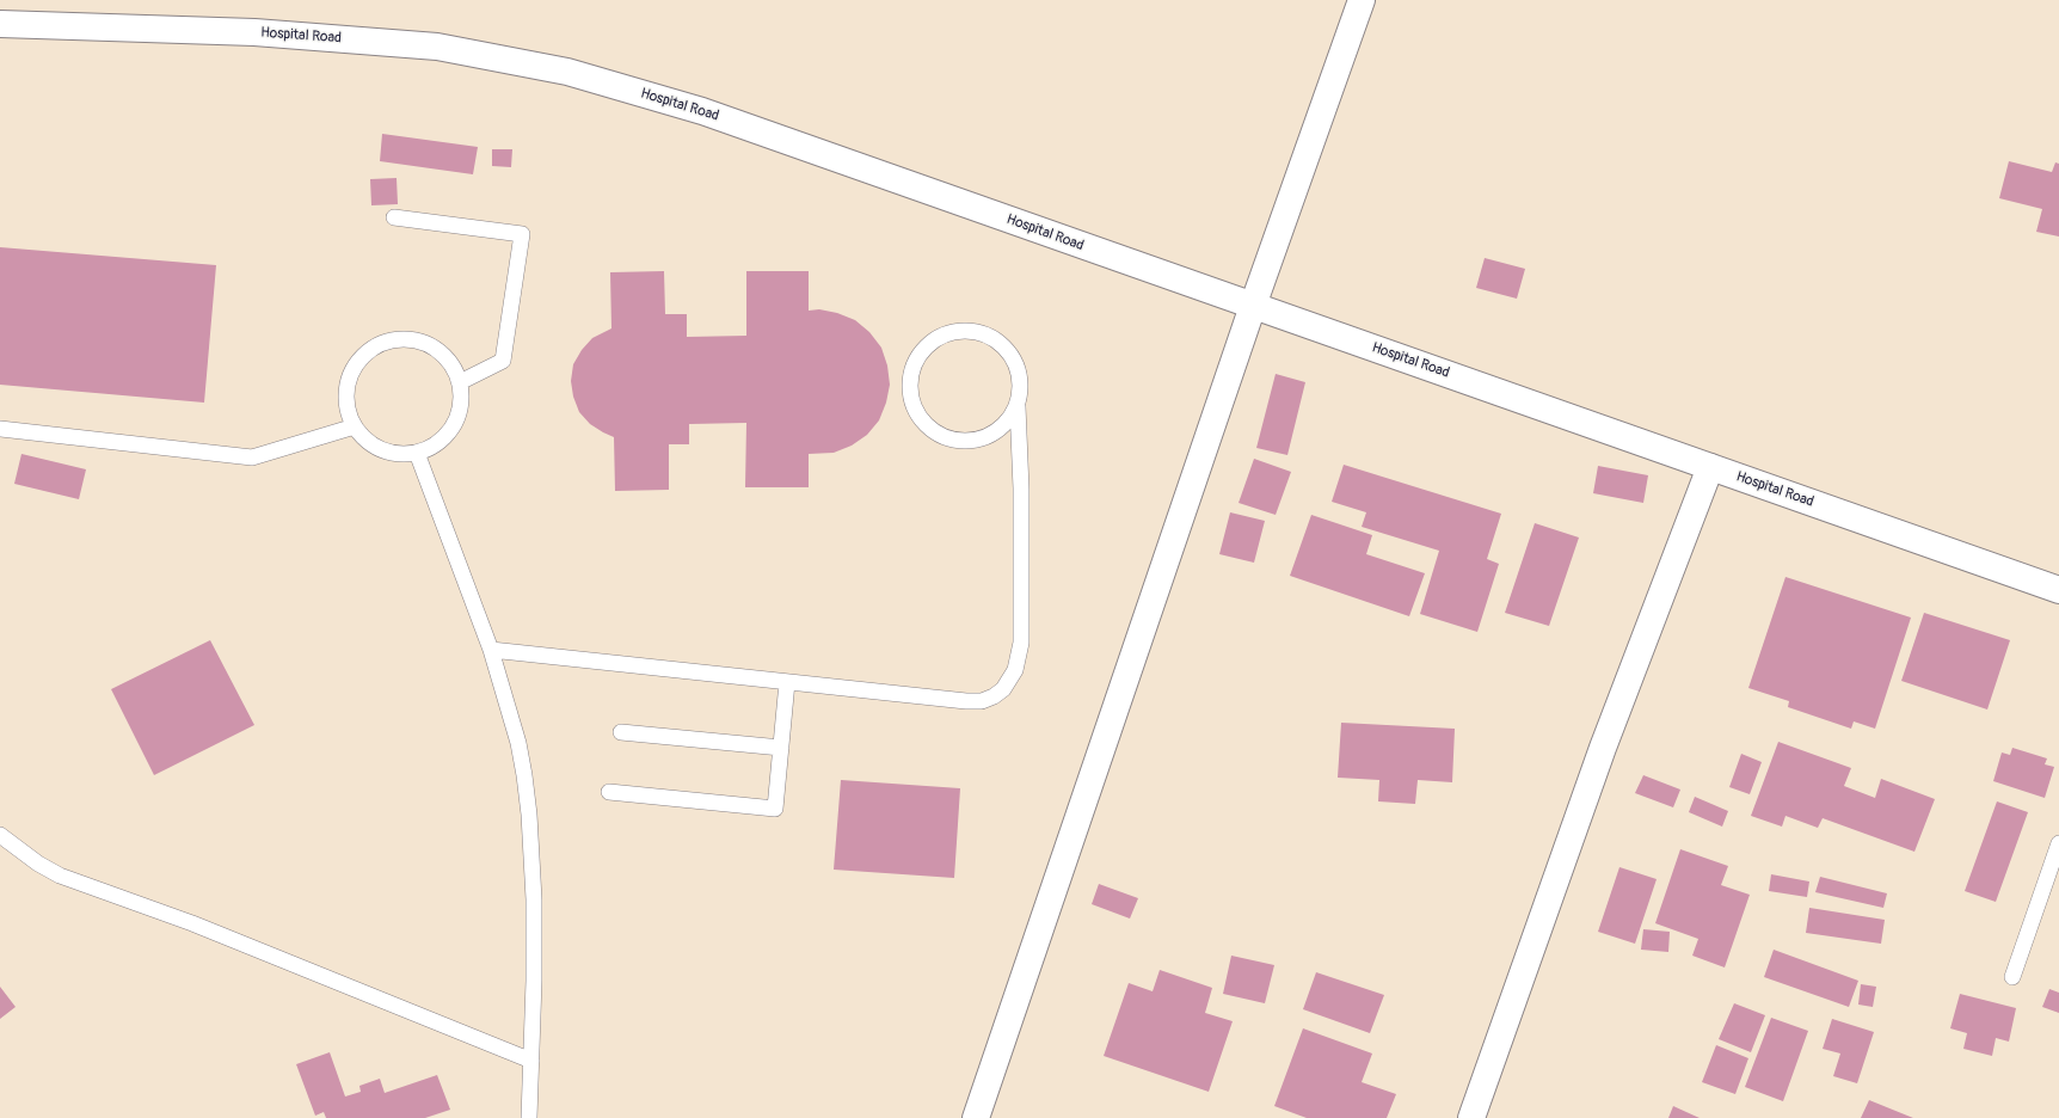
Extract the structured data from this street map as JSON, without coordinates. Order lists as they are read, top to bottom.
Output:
{
  "streets": {
    "street": ["Hospital Road"]
  }
}
